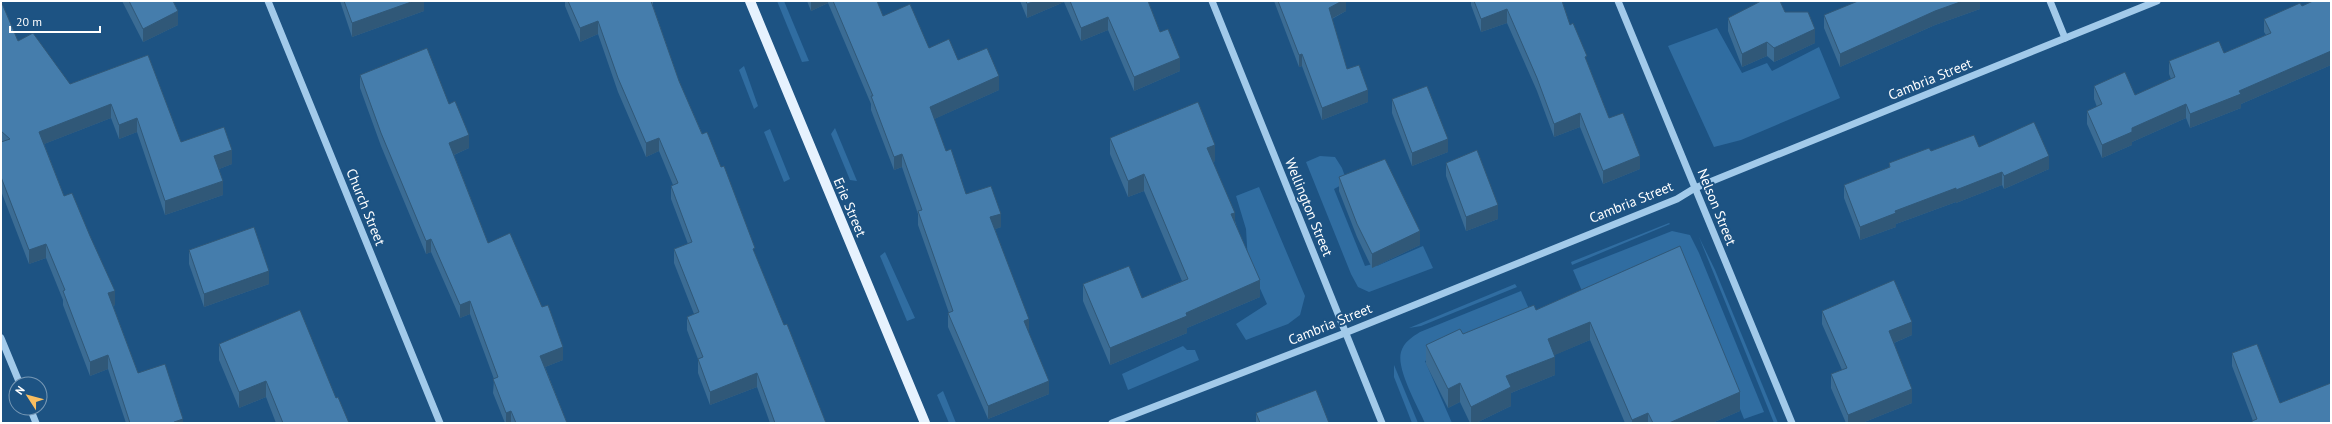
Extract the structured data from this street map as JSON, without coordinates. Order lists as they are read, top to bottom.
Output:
{
  "streets": {
    "main road": ["Erie Street"],
    "street": [
      "Cambria Street",
      "Church Street",
      "Wellington Street",
      "Nelson Street"
    ]
  },
  "crossings": [
    ["Cambria Street", "Wellington Street"],
    ["Cambria Street", "Nelson Street"]
  ],
  "scale_bar": "20 m",
  "north": "top left"
}
